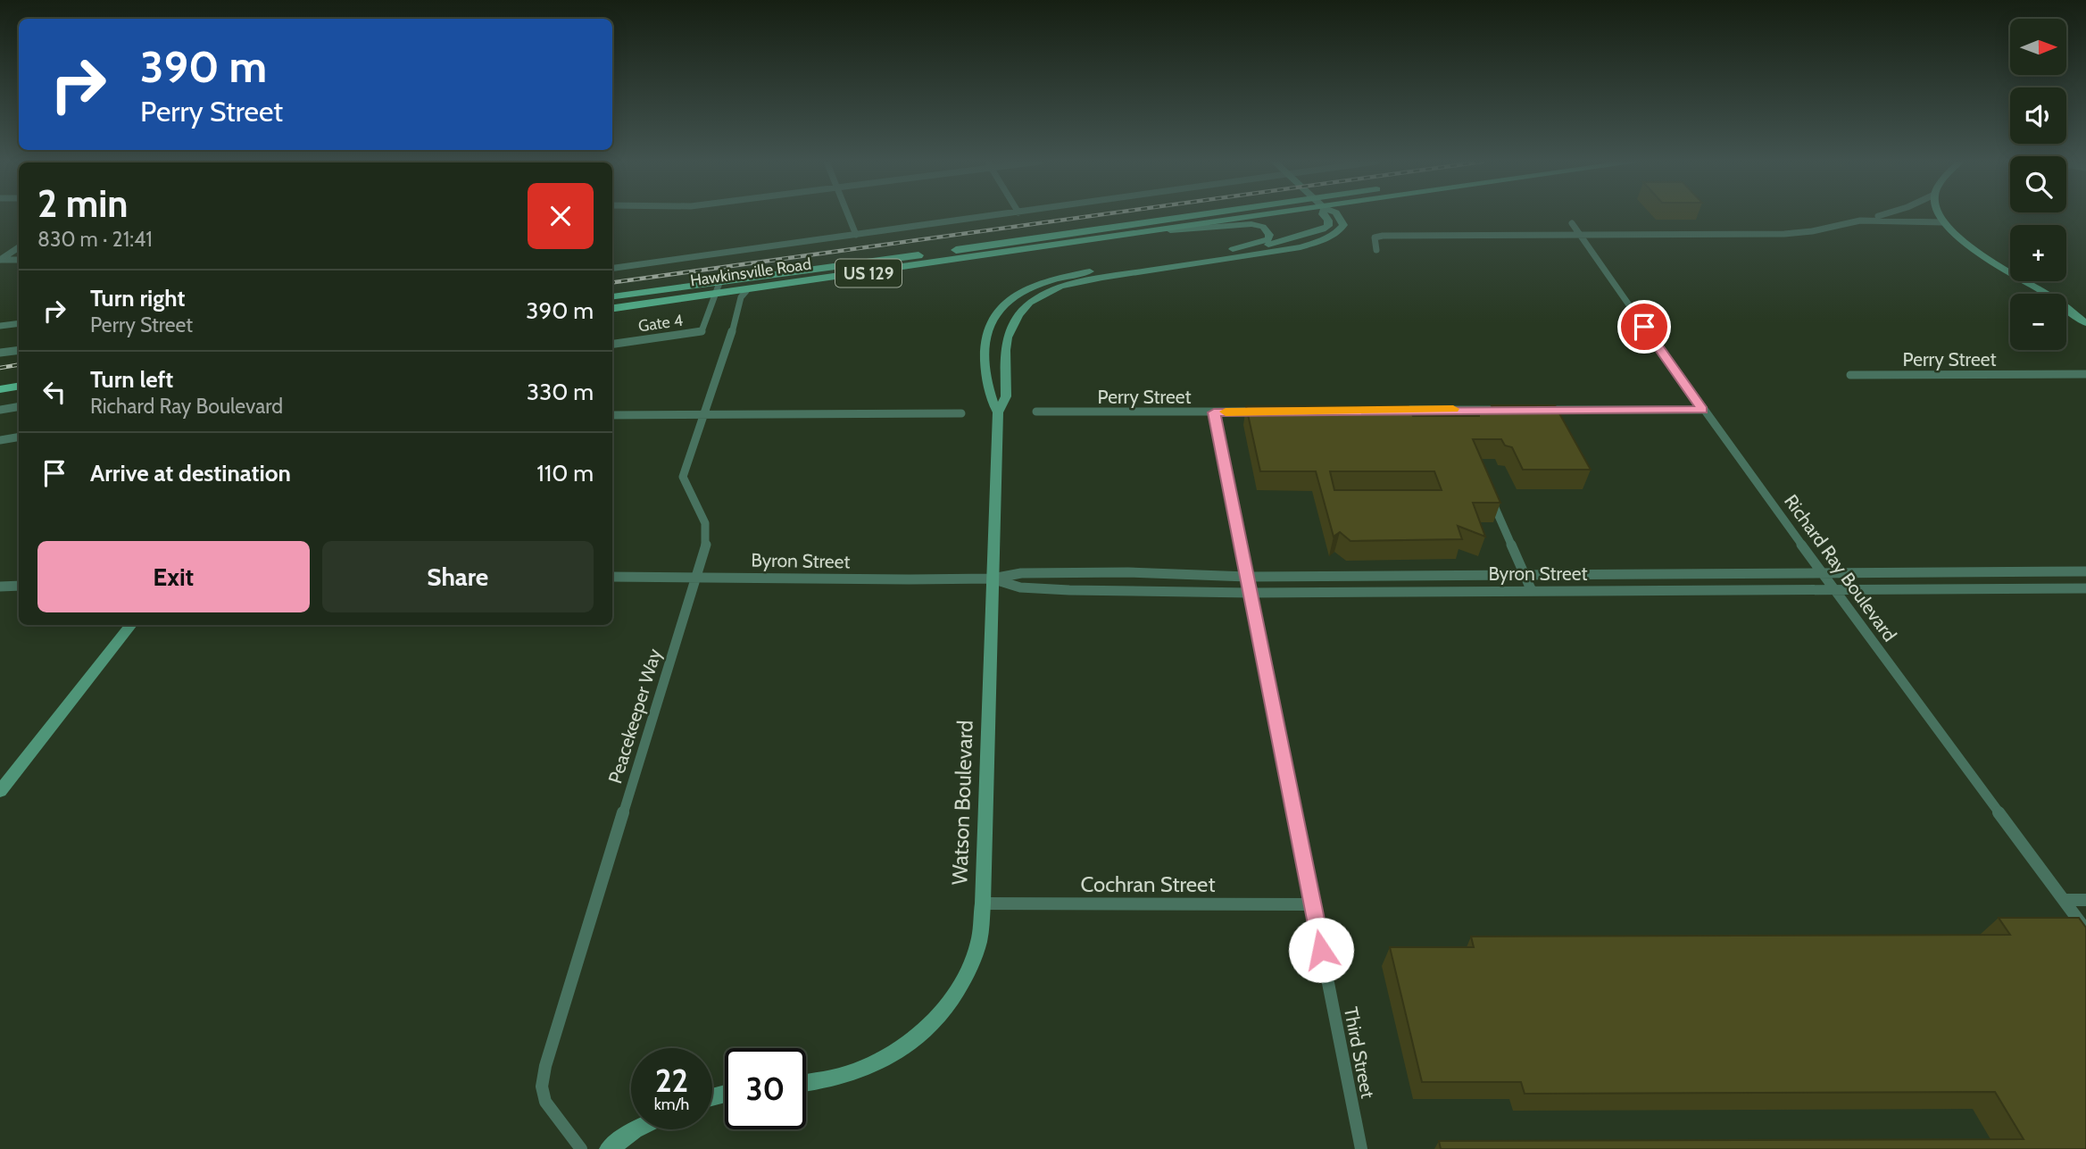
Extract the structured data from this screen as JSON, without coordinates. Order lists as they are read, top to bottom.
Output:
{
  "streets": {
    "main road": ["Hawkinsville Road", "US 129"],
    "street": [
      "Gate 4",
      "Perry Street",
      "Byron Street",
      "Richard Ray Boulevard",
      "Peacekeeper Way",
      "Watson Boulevard",
      "Cochran Street",
      "Third Street"
    ]
  },
  "crossings": [
    ["Hawkinsville Road", "Gate 4"],
    ["Hawkinsville Road", "Peacekeeper Way"],
    ["Perry Street", "Third Street"],
    ["Byron Street", "Richard Ray Boulevard"],
    ["Byron Street", "Peacekeeper Way"],
    ["Byron Street", "Watson Boulevard"],
    ["Byron Street", "Third Street"],
    ["Watson Boulevard", "Cochran Street"],
    ["Cochran Street", "Third Street"]
  ],
  "north": "right",
  "page": {
    "map_buttons": ["+", "−"],
    "turn": ["390 m", "Perry Street"],
    "heading": ["2 min", "830 m · 21:41"],
    "list": [
      {
        "name": "Turn right",
        "note": "Perry Street",
        "value": "390 m"
      },
      {
        "name": "Turn left",
        "note": "Richard Ray Boulevard",
        "value": "330 m"
      },
      {
        "name": "Arrive at destination",
        "value": "110 m"
      }
    ],
    "buttons": ["Exit", "Share"],
    "speed": "22 km/h",
    "limit": "30"
  }
}
